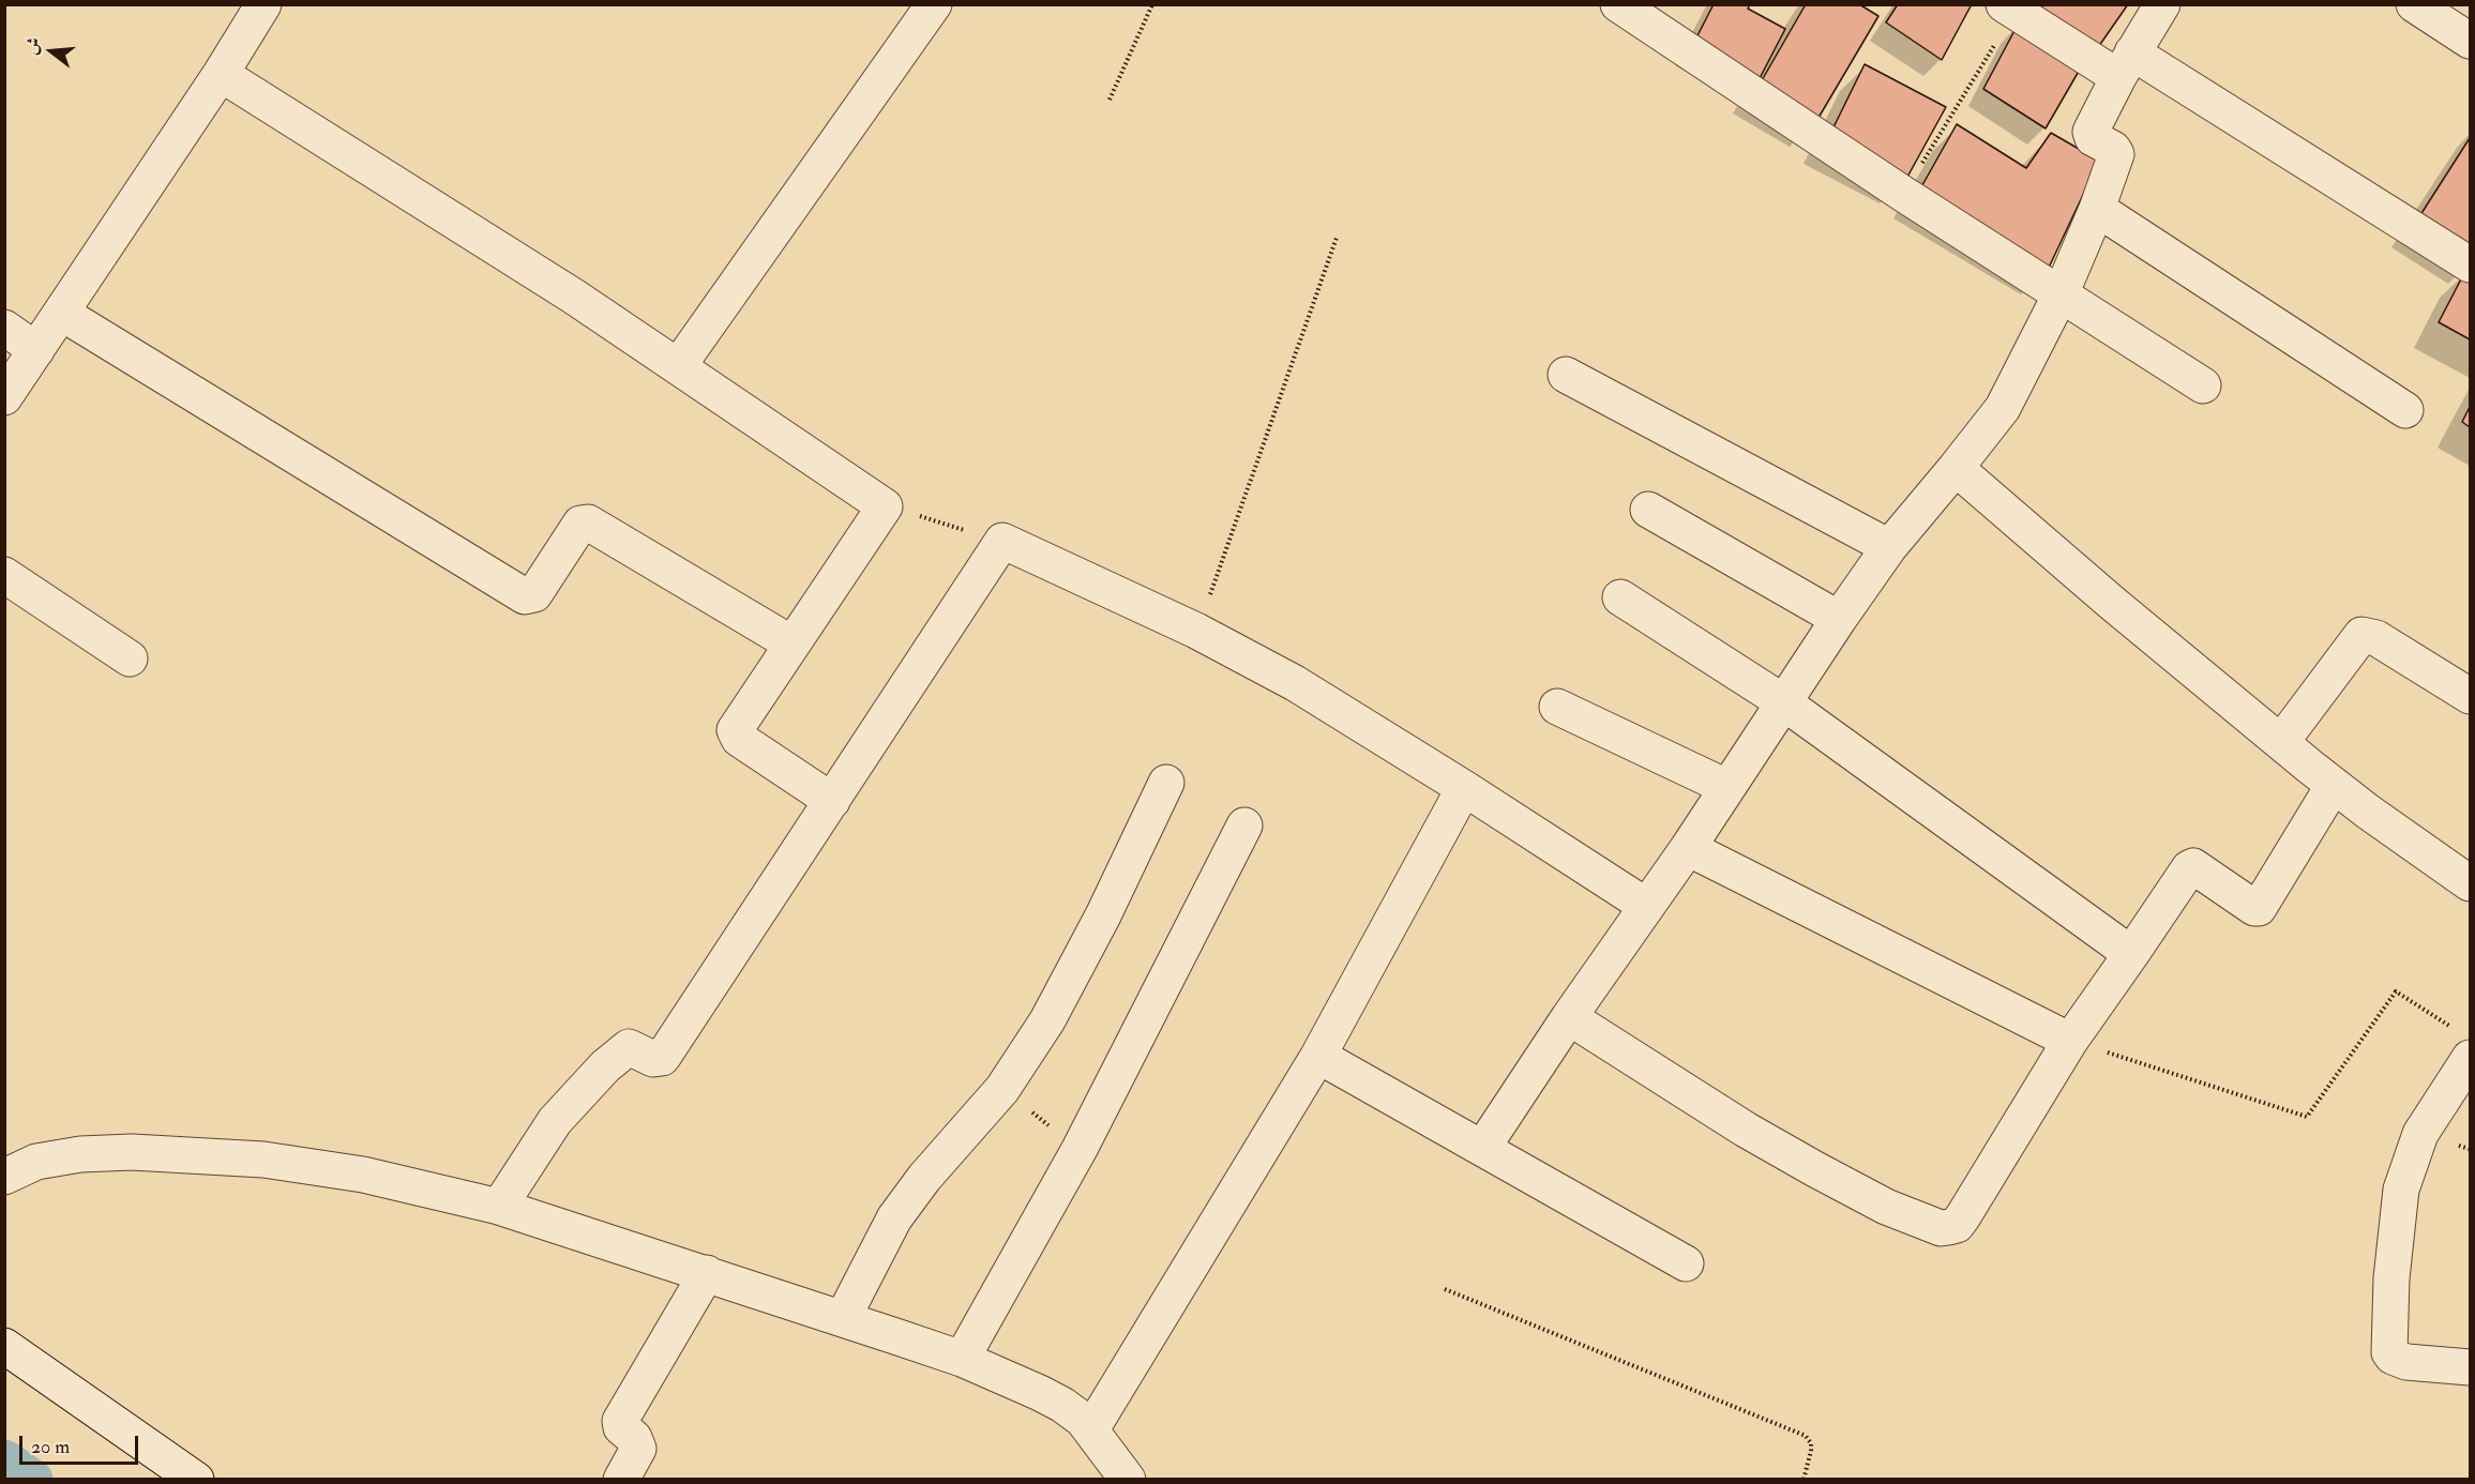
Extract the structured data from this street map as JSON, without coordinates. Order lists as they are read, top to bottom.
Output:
{
  "scale_bar": "20 m",
  "north": "left"
}
